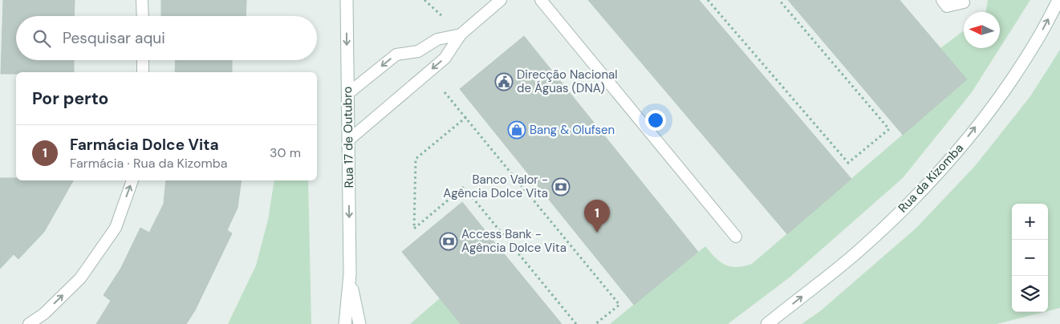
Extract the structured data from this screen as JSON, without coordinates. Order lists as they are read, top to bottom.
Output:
{
  "streets": {
    "main road": ["Rua 17 de Outubro", "Rua da Kizomba"]
  },
  "one_way": ["Rua 17 de Outubro", "Rua da Kizomba"],
  "places": {
    "public building": ["Direcção Nacional de Águas (DNA)"],
    "shop": ["Bang & Olufsen"],
    "bank": ["Banco Valor - Agência Dolce Vita", "Access Bank - Agência Dolce Vita"]
  },
  "north": "left",
  "page": {
    "search": "Pesquisar aqui",
    "heading": "Por perto",
    "list": [
      {
        "mark": "1",
        "name": "Farmácia Dolce Vita",
        "note": "Farmácia · Rua da Kizomba",
        "value": "30 m"
      }
    ],
    "pins": "1",
    "map_buttons": ["+", "−"]
  }
}
